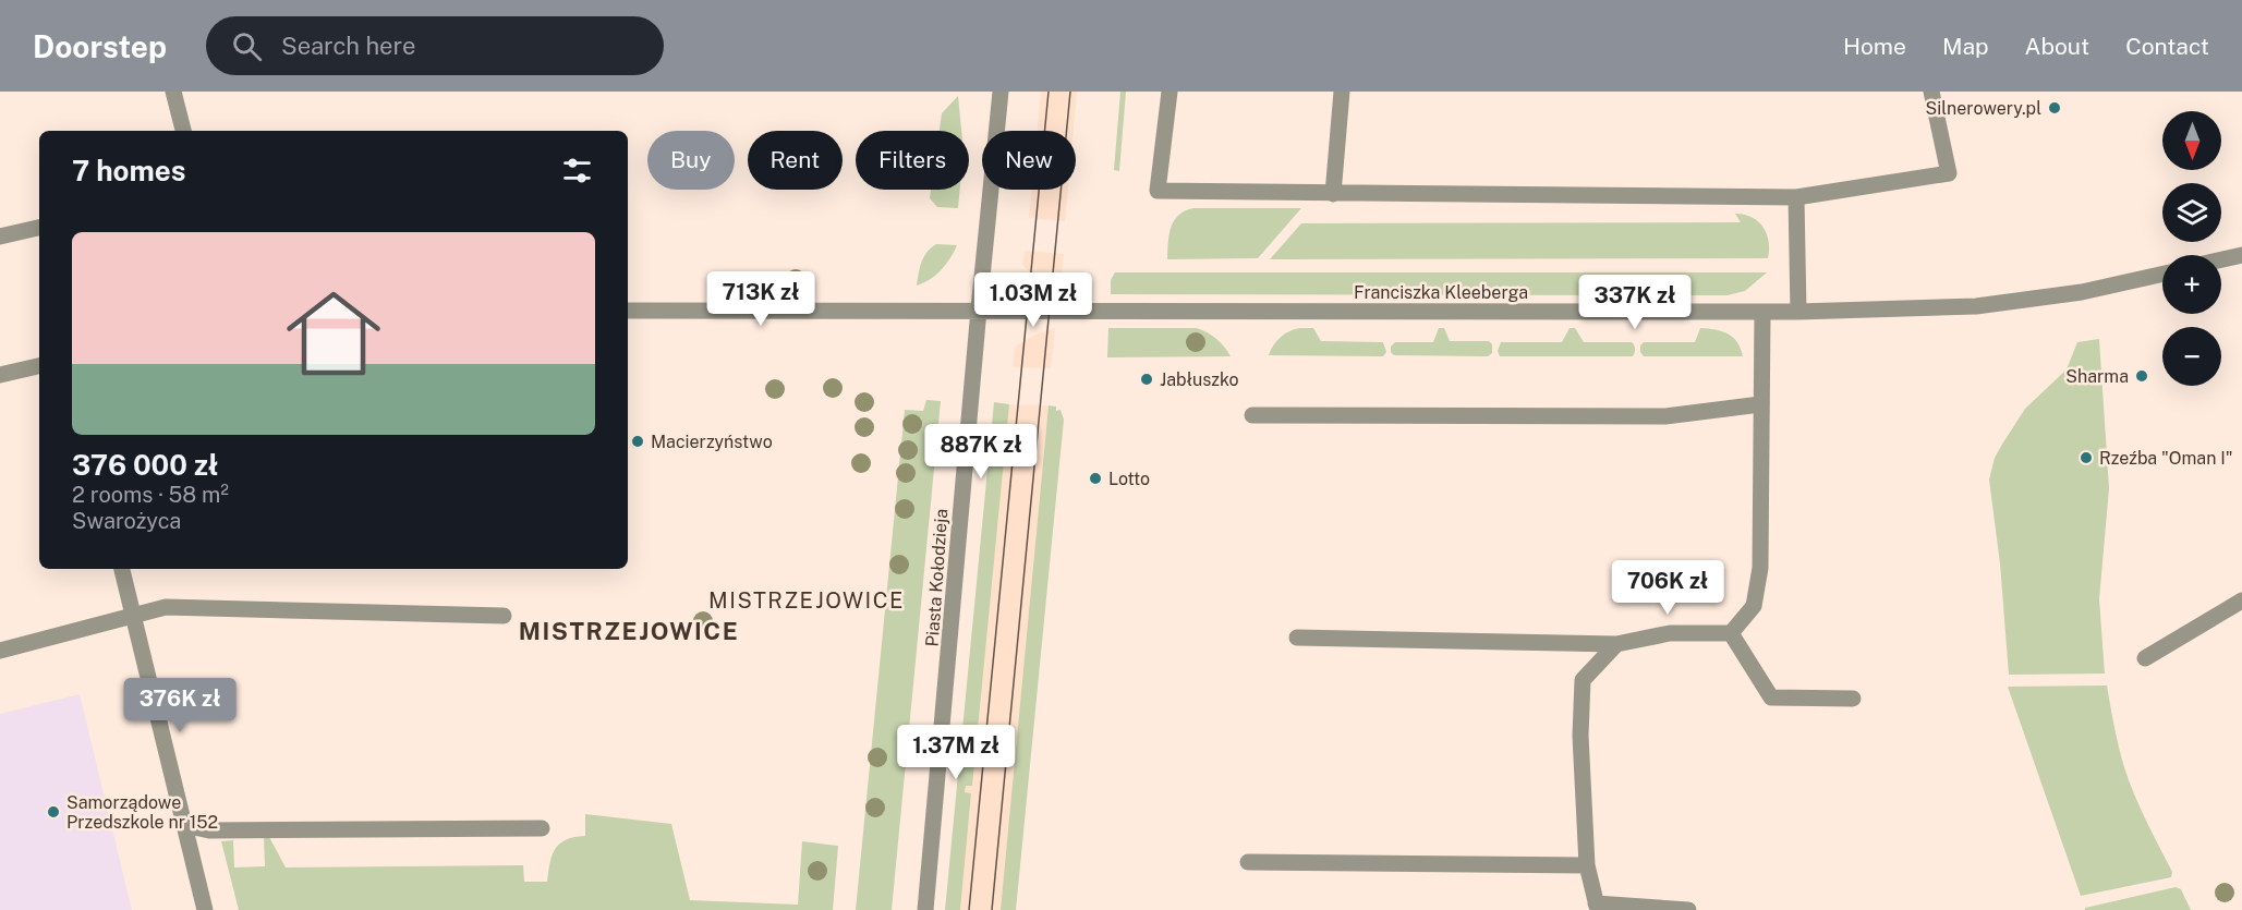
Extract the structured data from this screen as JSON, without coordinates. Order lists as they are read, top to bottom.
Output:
{
  "streets": {
    "street": ["Franciszka Kleeberga", "Piasta Kołodzieja"]
  },
  "crossings": [
    ["Franciszka Kleeberga", "Piasta Kołodzieja"]
  ],
  "districts": ["MISTRZEJOWICE", "MISTRZEJOWICE"],
  "places": [
    "Silnerowery.pl",
    "Sharma",
    "Jabłuszko",
    "Macierzyństwo",
    "Rzeźba \"Oman I\"",
    "Lotto",
    "Samorządowe Przedszkole nr 152"
  ],
  "north": "bottom",
  "page": {
    "header": "Doorstep",
    "search": "Search here",
    "nav": [
      "Home",
      "Map",
      "About",
      "Contact"
    ],
    "map_buttons": ["+", "−"],
    "chip": [
      "Buy",
      "Rent",
      "Filters",
      "New"
    ],
    "heading": "7 homes",
    "list": [
      {
        "name": "376 000 zł",
        "note": "2 rooms · 58 m² · Swarożyca"
      }
    ],
    "price": [
      "713K zł",
      "1.03M zł",
      "337K zł",
      "887K zł",
      "706K zł",
      "376K zł",
      "1.37M zł"
    ]
  }
}
